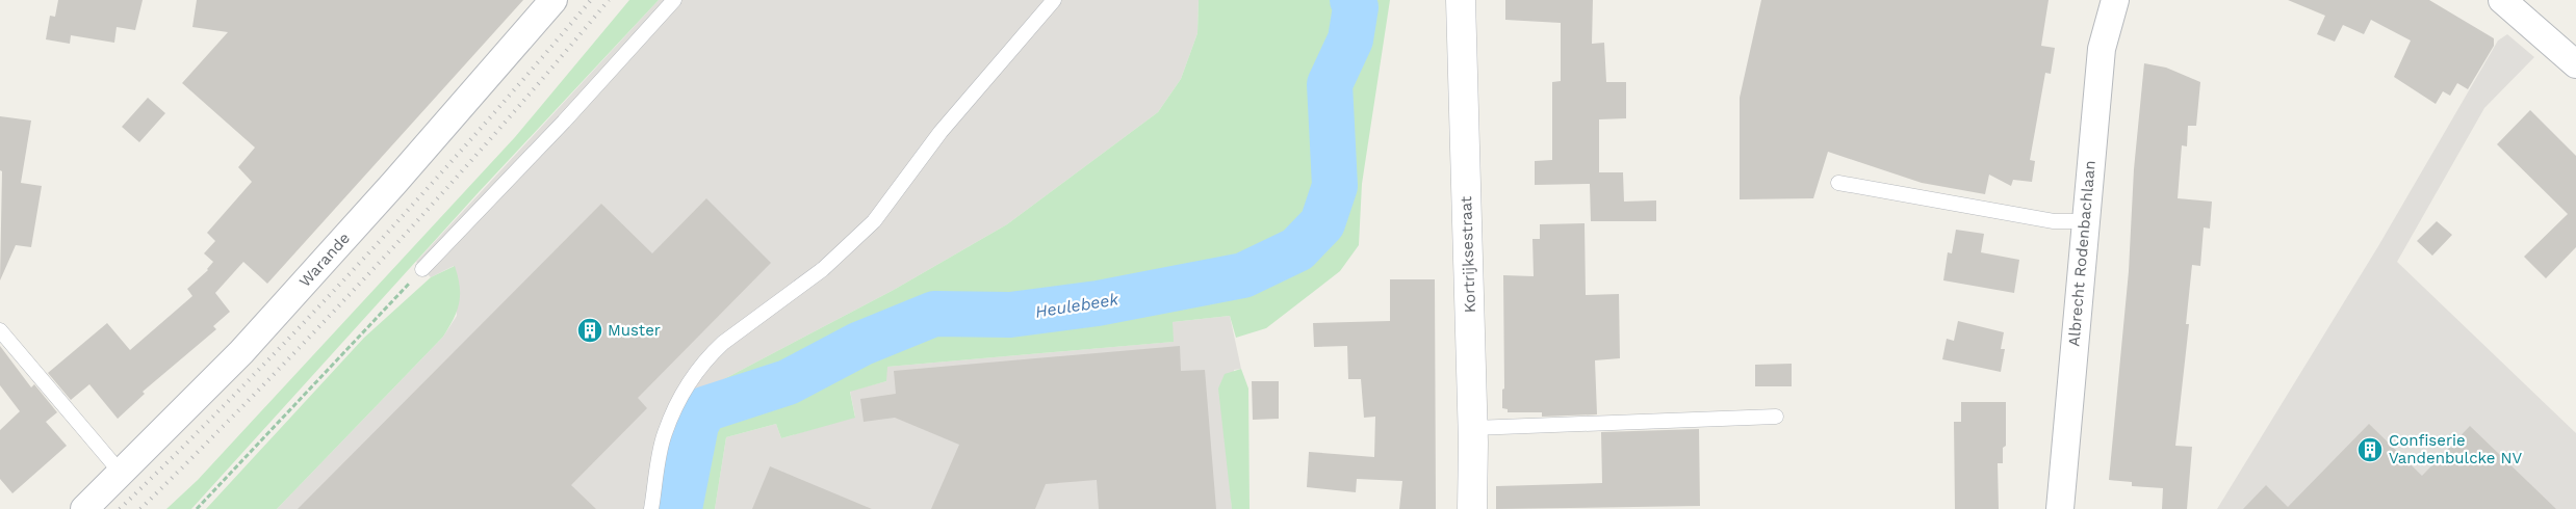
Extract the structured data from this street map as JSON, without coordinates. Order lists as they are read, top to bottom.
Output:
{
  "streets": {
    "street": ["Albrecht Rodenbachlaan", "Kortrijksestraat", "Warande"]
  },
  "water": ["Heulebeek"],
  "places": {
    "building": ["Muster", "Confiserie Vandenbulcke NV"]
  }
}
